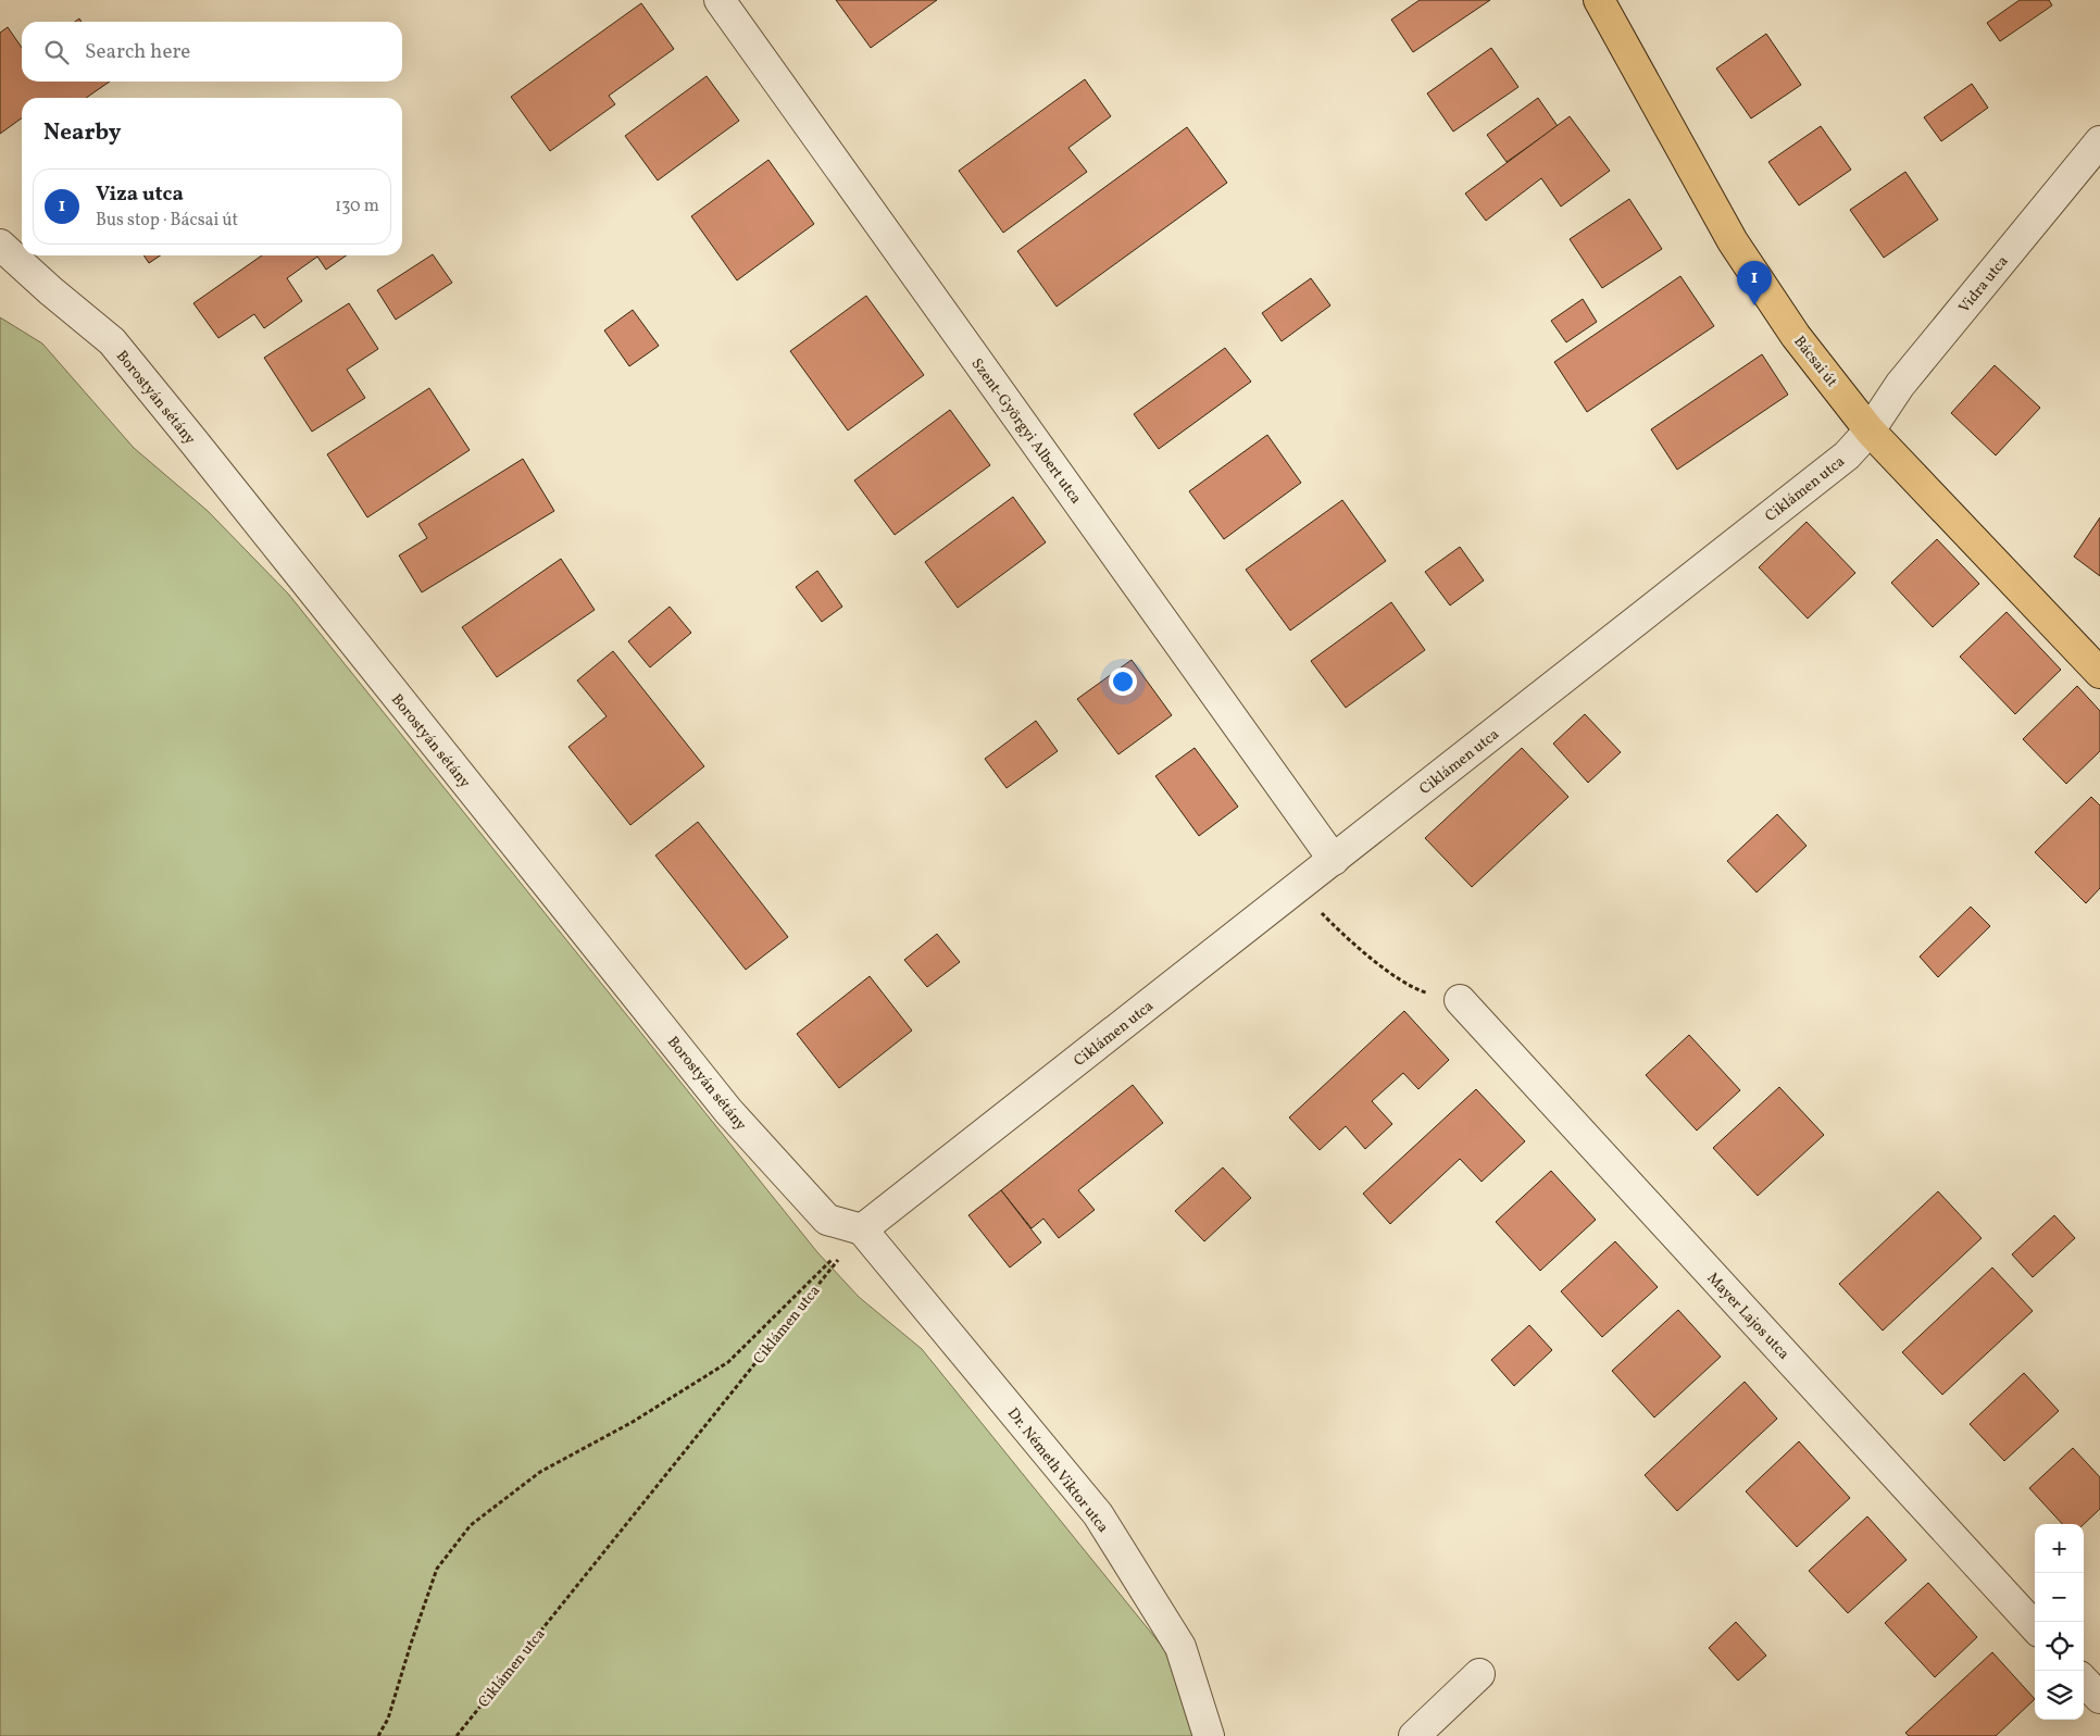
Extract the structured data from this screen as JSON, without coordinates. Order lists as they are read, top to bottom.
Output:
{
  "streets": {
    "main road": ["Bácsai út"],
    "street": [
      "Vidra utca",
      "Borostyán sétány",
      "Szent-Györgyi Albert utca",
      "Ciklámen utca",
      "Mayer Lajos utca",
      "Dr. Németh Viktor utca"
    ]
  },
  "crossings": [
    ["Vidra utca", "Bácsai út"],
    ["Vidra utca", "Ciklámen utca"],
    ["Bácsai út", "Ciklámen utca"],
    ["Borostyán sétány", "Ciklámen utca"],
    ["Borostyán sétány", "Dr. Németh Viktor utca"],
    ["Szent-Györgyi Albert utca", "Ciklámen utca"],
    ["Ciklámen utca", "Dr. Németh Viktor utca"]
  ],
  "page": {
    "search": "Search here",
    "heading": "Nearby",
    "list": [
      {
        "mark": "1",
        "name": "Viza utca",
        "note": "Bus stop · Bácsai út",
        "value": "130 m"
      }
    ],
    "pins": "1",
    "map_buttons": ["+", "−"]
  }
}
